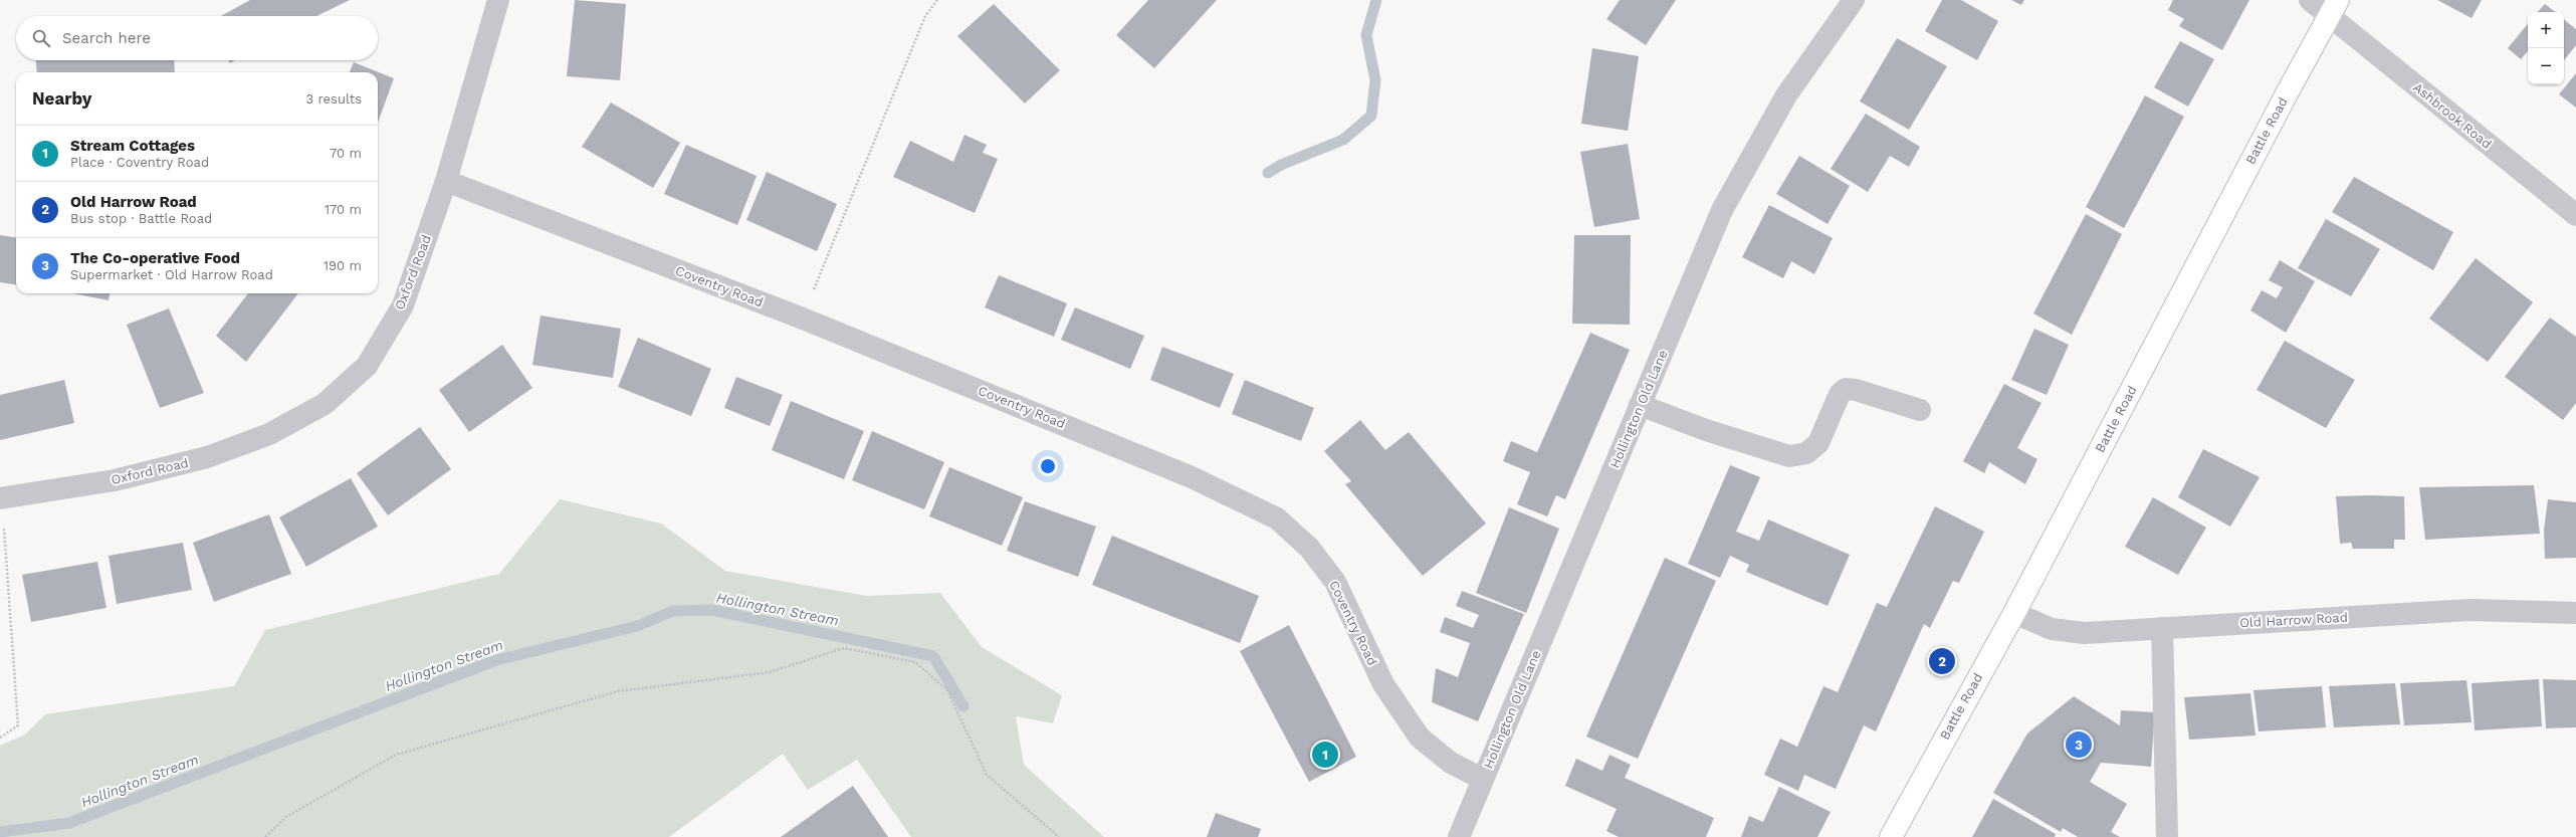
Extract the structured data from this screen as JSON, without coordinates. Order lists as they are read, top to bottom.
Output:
{
  "streets": {
    "main road": ["Battle Road"],
    "street": [
      "Ashbrook Road",
      "Oxford Road",
      "Coventry Road",
      "Hollington Old Lane",
      "Old Harrow Road"
    ]
  },
  "crossings": [
    ["Ashbrook Road", "Battle Road"],
    ["Battle Road", "Old Harrow Road"],
    ["Oxford Road", "Coventry Road"],
    ["Coventry Road", "Hollington Old Lane"]
  ],
  "water": ["Hollington Stream"],
  "page": {
    "map_buttons": ["+", "−"],
    "search": "Search here",
    "heading": ["Nearby", "3 results"],
    "list": [
      {
        "mark": "1",
        "name": "Stream Cottages",
        "note": "Place · Coventry Road",
        "value": "70 m"
      },
      {
        "mark": "2",
        "name": "Old Harrow Road",
        "note": "Bus stop · Battle Road",
        "value": "170 m"
      },
      {
        "mark": "3",
        "name": "The Co-operative Food",
        "note": "Supermarket · Old Harrow Road",
        "value": "190 m"
      }
    ],
    "pins": ["2", "3", "1"]
  }
}
